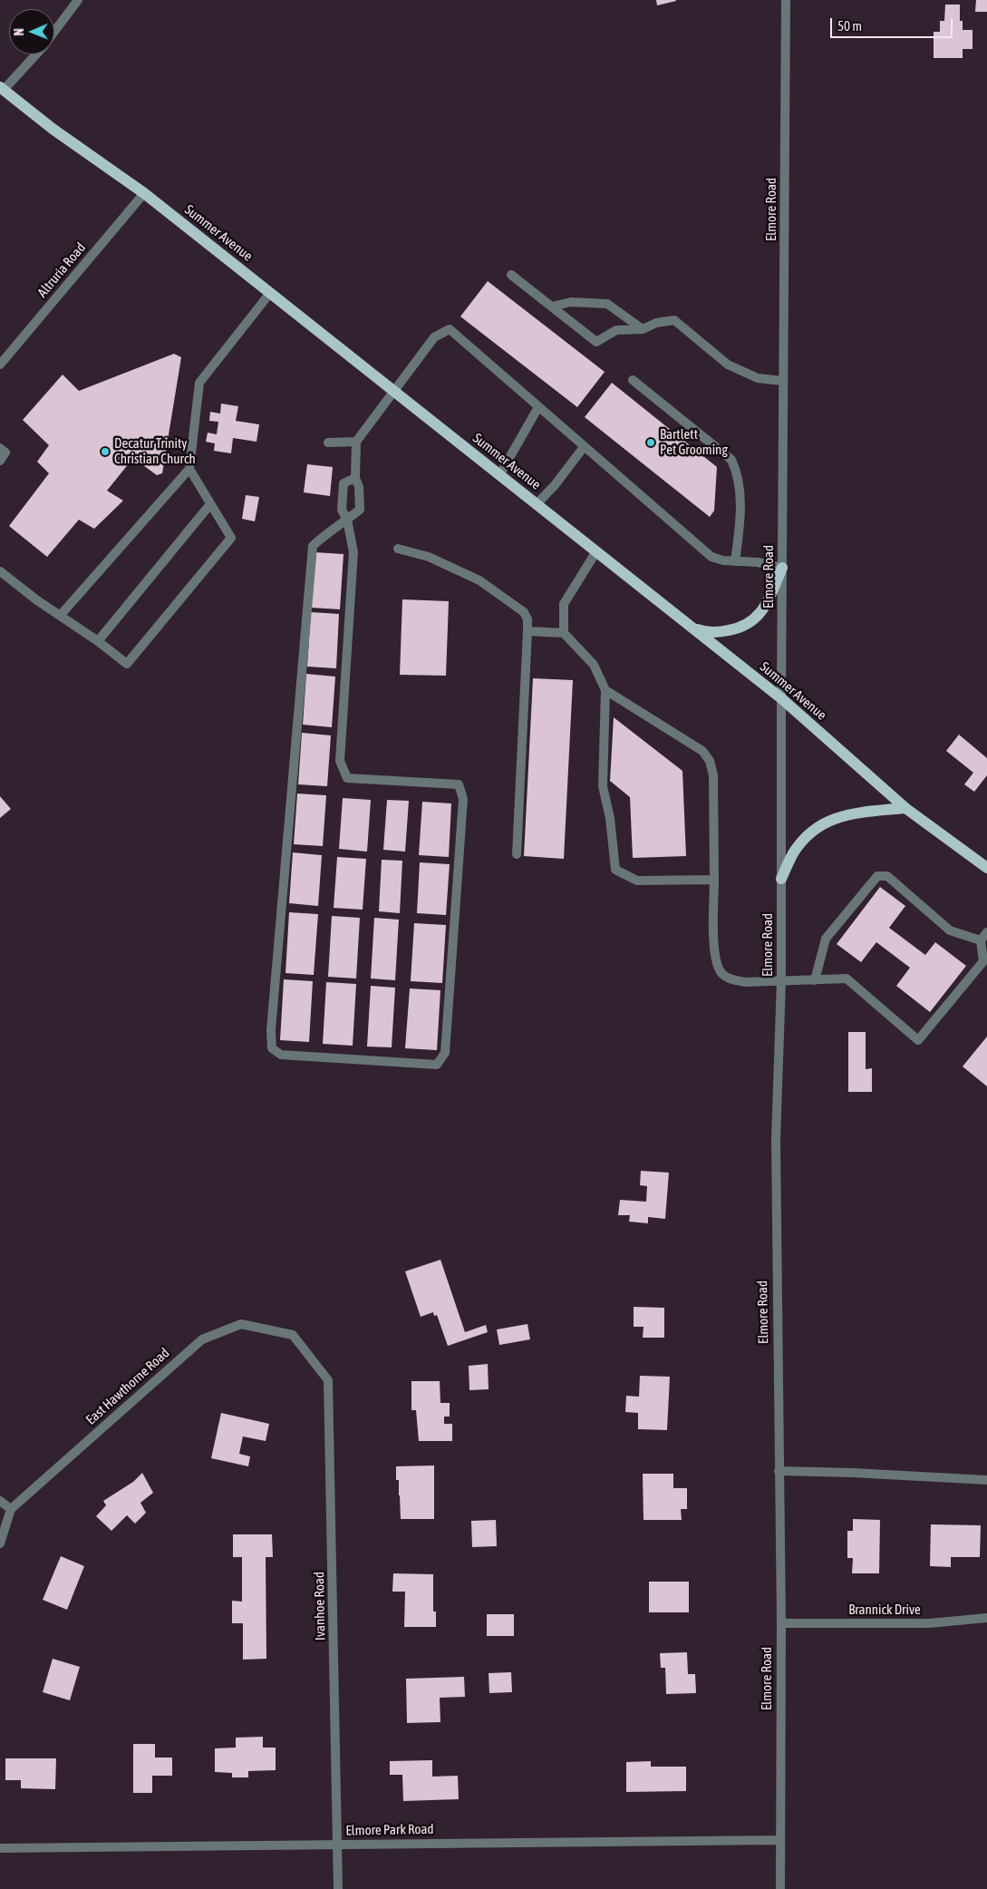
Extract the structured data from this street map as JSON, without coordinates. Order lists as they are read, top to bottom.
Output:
{
  "streets": {
    "main road": ["Summer Avenue"],
    "street": [
      "Elmore Road",
      "Altruria Road",
      "East Hawthorne Road",
      "Ivanhoe Road",
      "Brannick Drive",
      "Elmore Park Road"
    ]
  },
  "crossings": [
    ["Elmore Road", "Summer Avenue"],
    ["Elmore Road", "Brannick Drive"],
    ["Elmore Road", "Elmore Park Road"],
    ["Summer Avenue", "Altruria Road"],
    ["East Hawthorne Road", "Ivanhoe Road"],
    ["Ivanhoe Road", "Elmore Park Road"]
  ],
  "places": ["Bartlett Pet Grooming", "Decatur Trinity Christian Church"],
  "scale_bar": "50 m",
  "north": "left"
}
